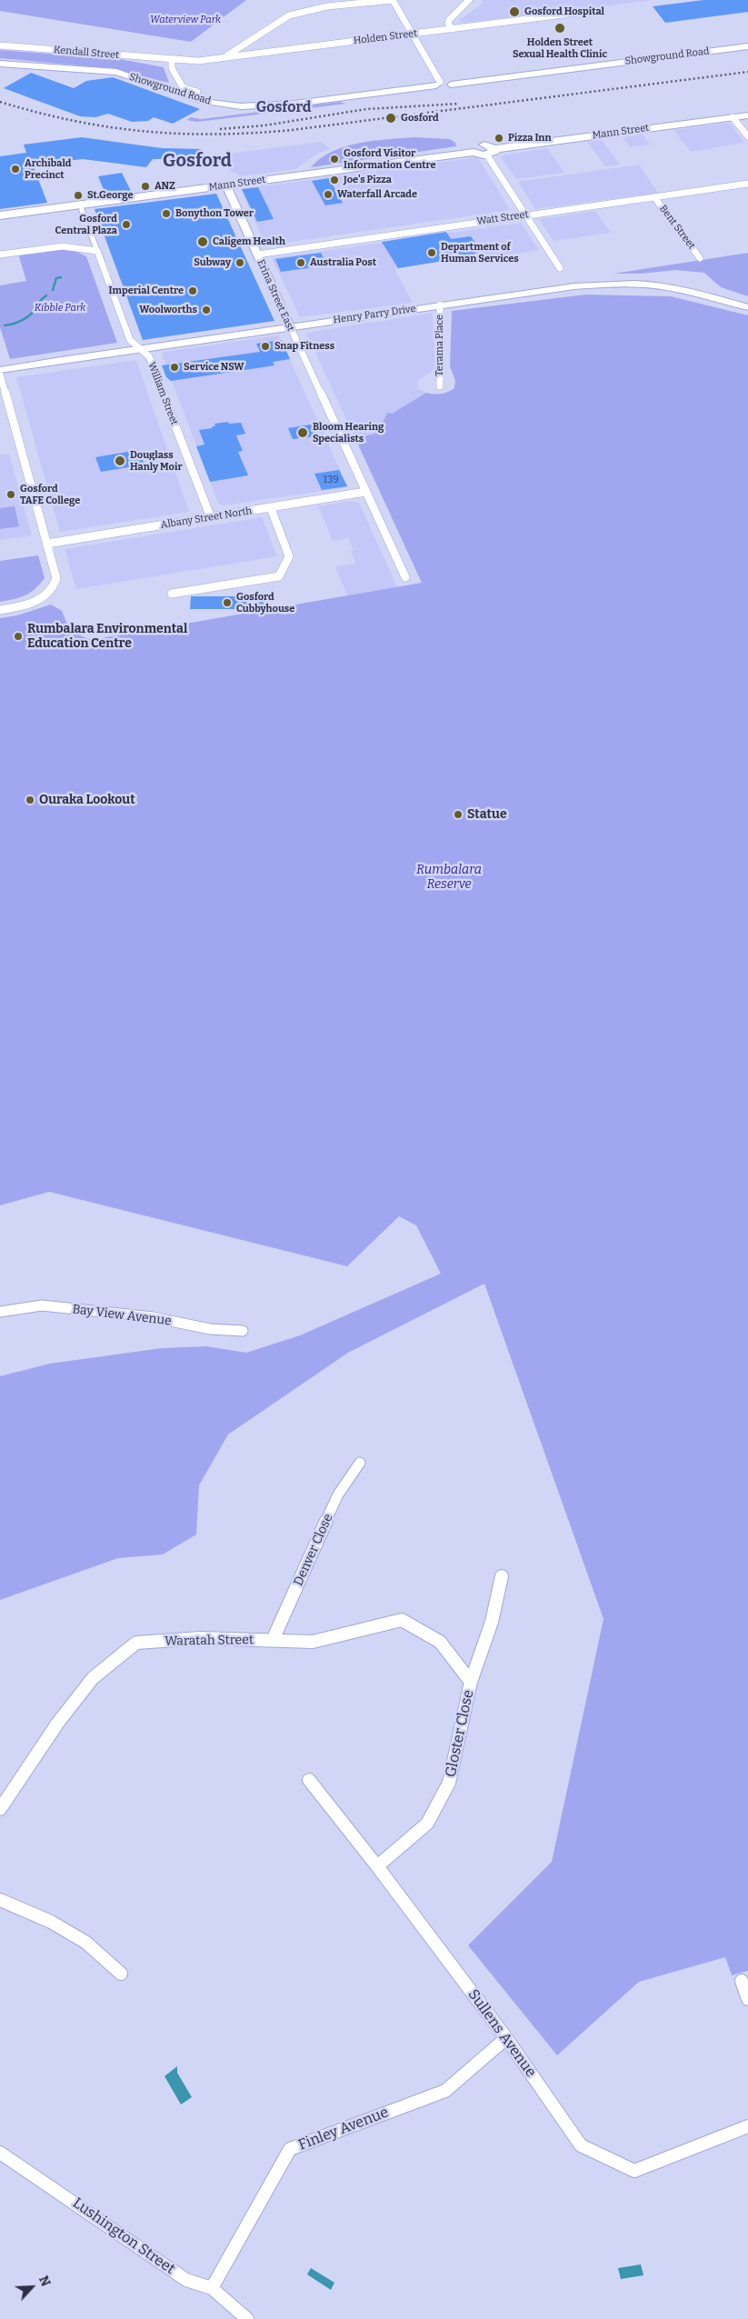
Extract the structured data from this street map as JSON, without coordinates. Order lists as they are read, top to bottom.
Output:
{
  "streets": {
    "main road": ["Mann Street", "Henry Parry Drive"],
    "street": [
      "Holden Street",
      "Kendall Street",
      "Showground Road",
      "Watt Street",
      "Bent Street",
      "Erina Street East",
      "Terama Place",
      "William Street",
      "Albany Street North",
      "Bay View Avenue",
      "Denver Close",
      "Waratah Street",
      "Gloster Close",
      "Sullens Avenue",
      "Finley Avenue",
      "Lushington Street"
    ]
  },
  "crossings": [
    ["Holden Street", "Kendall Street"],
    ["Mann Street", "Erina Street East"],
    ["Watt Street", "Bent Street"],
    ["Watt Street", "Erina Street East"],
    ["Erina Street East", "Henry Parry Drive"],
    ["Erina Street East", "Albany Street North"],
    ["Henry Parry Drive", "Terama Place"],
    ["Henry Parry Drive", "William Street"],
    ["William Street", "Albany Street North"],
    ["Denver Close", "Waratah Street"],
    ["Waratah Street", "Gloster Close"],
    ["Gloster Close", "Sullens Avenue"],
    ["Sullens Avenue", "Finley Avenue"],
    ["Finley Avenue", "Lushington Street"]
  ],
  "districts": ["Gosford", "Gosford"],
  "parks": ["Waterview Park", "Kibble Park", "Rumbalara Reserve"],
  "places": [
    "Gosford Hospital",
    "Holden Street Sexual Health Clinic",
    "Gosford",
    "Pizza Inn",
    "Gosford Visitor Information Centre",
    "Archibald Precinct",
    "Joe's Pizza",
    "ANZ",
    "Waterfall Arcade",
    "St.George",
    "Bonython Tower",
    "Gosford Central Plaza",
    "Caligem Health",
    "Department of Human Services",
    "Subway",
    "Australia Post",
    "Imperial Centre",
    "Woolworths",
    "Snap Fitness",
    "Service NSW",
    "Bloom Hearing Specialists",
    "Douglass Hanly Moir",
    "Gosford TAFE College",
    "Gosford Cubbyhouse",
    "Rumbalara Environmental Education Centre",
    "Ouraka Lookout",
    "Statue"
  ],
  "house_numbers": ["139"],
  "north": "top right"
}
